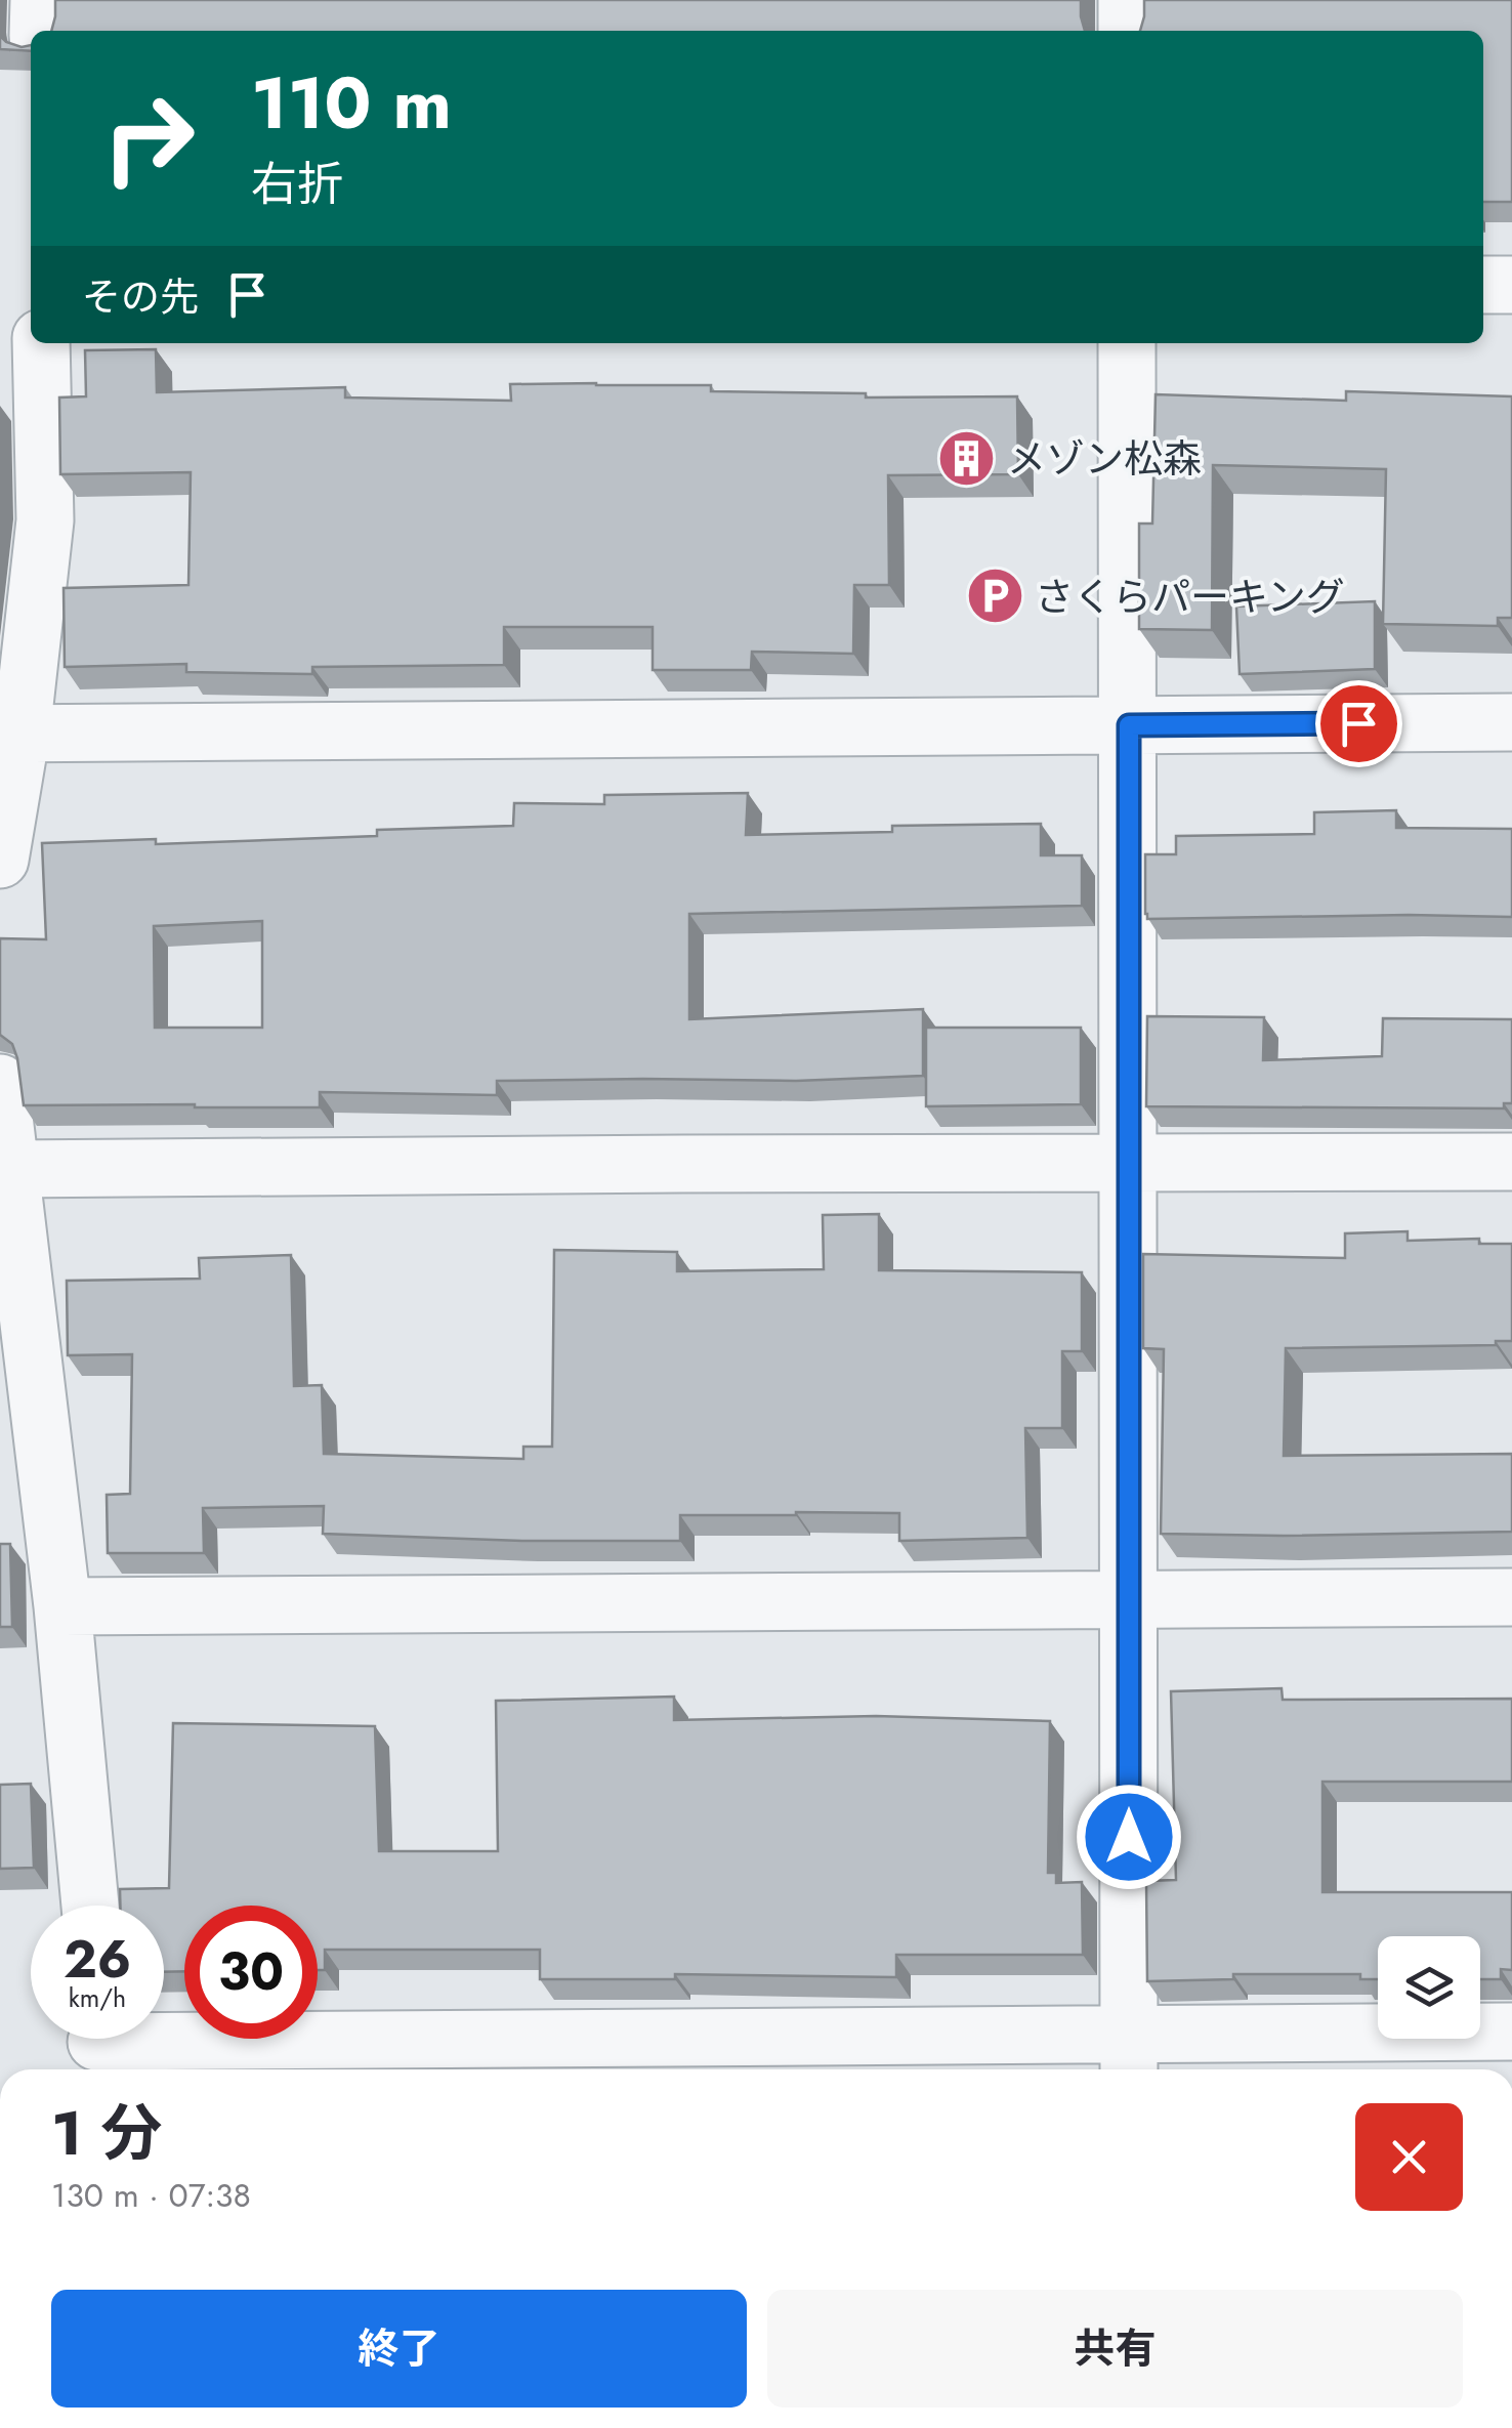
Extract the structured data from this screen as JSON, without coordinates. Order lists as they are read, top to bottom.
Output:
{
  "places": {
    "building": ["メゾン松森"],
    "parking": ["さくらパーキング"]
  },
  "page": {
    "turn": ["110 m", "右折"],
    "then": "その先",
    "speed": "26 km/h",
    "limit": "30",
    "heading": ["1 分", "130 m · 07:38"],
    "buttons": ["終了", "共有"]
  }
}
